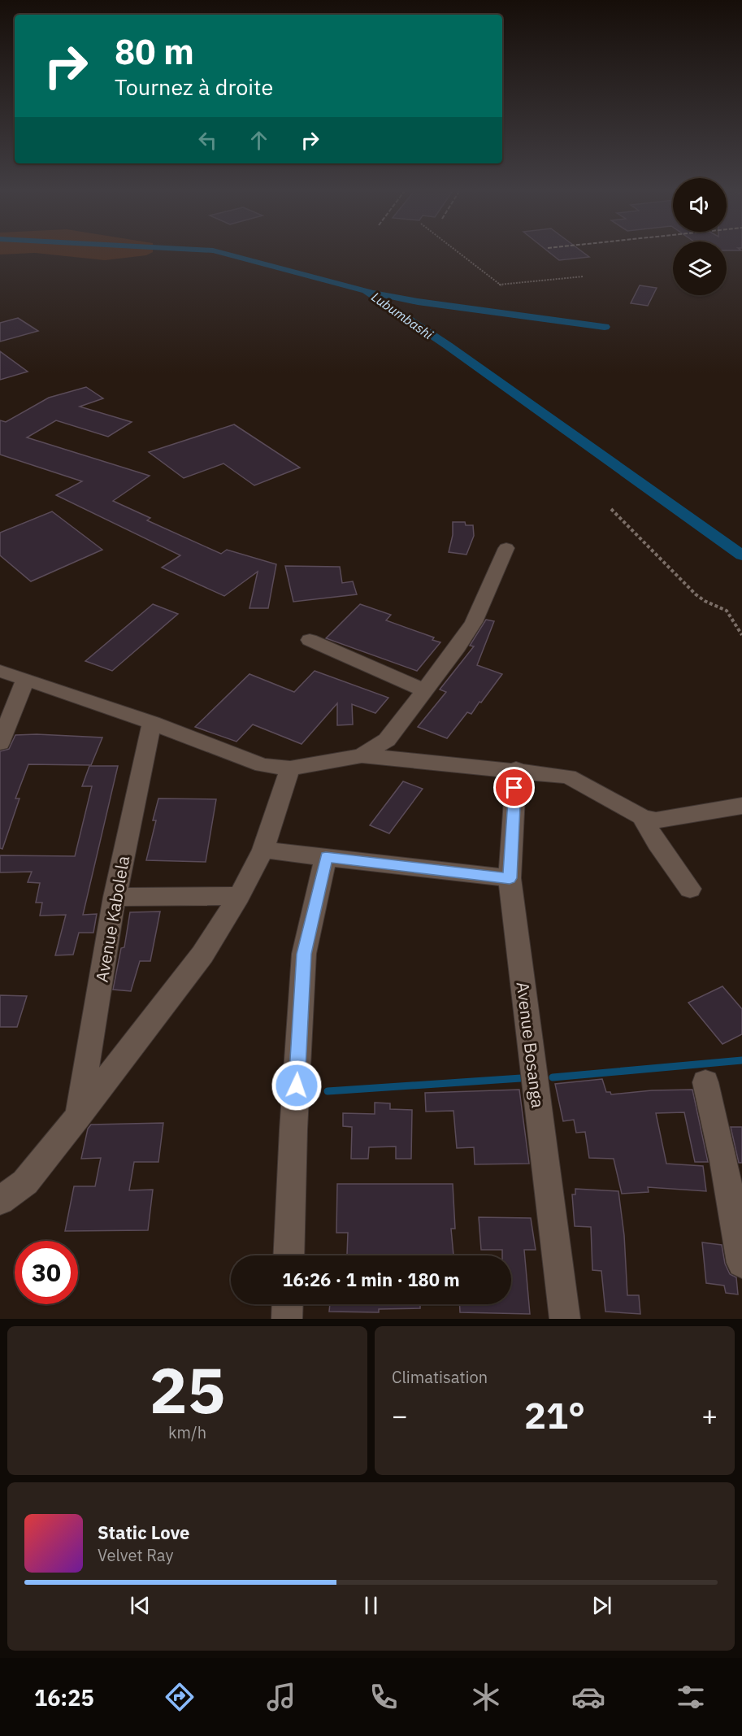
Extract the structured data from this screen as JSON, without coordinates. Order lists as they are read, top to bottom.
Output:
{
  "streets": {
    "street": ["Avenue Kabolela", "Avenue Bosanga"]
  },
  "water": ["Lubumbashi"],
  "page": {
    "turn": ["80 m", "Tournez à droite"],
    "limit": "30",
    "trip": "16:26 · 1 min · 180 m",
    "tile": [
      ["25", "km/h"],
      "Climatisation"
    ],
    "heat": ["−", "21°", "+"],
    "song": ["Static Love", "Velvet Ray"],
    "tabs": "16:25"
  }
}
